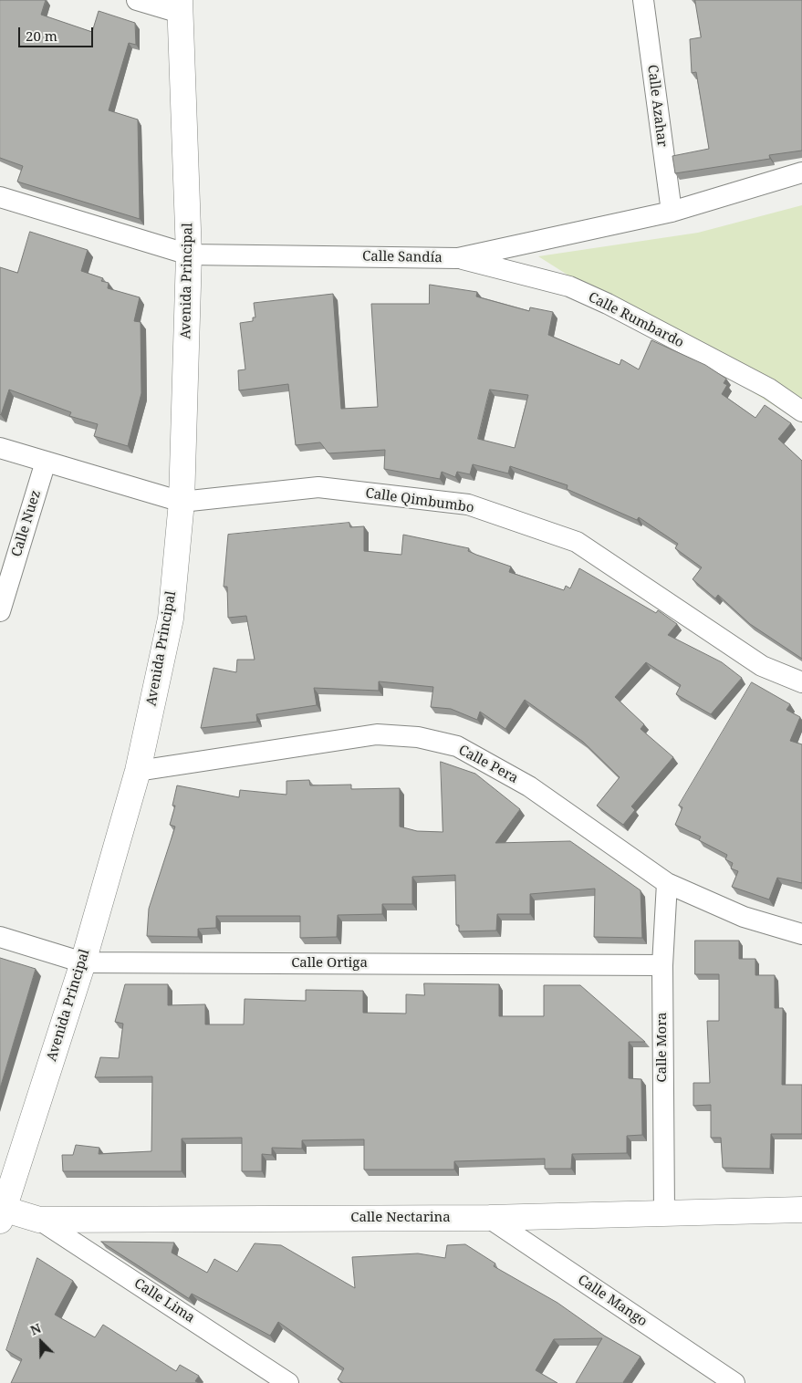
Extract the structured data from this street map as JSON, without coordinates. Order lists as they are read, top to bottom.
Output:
{
  "streets": {
    "street": [
      "Calle Azahar",
      "Calle Sandía",
      "Avenida Principal",
      "Calle Rumbardo",
      "Calle Qimbumbo",
      "Calle Nuez",
      "Calle Pera",
      "Calle Ortiga",
      "Calle Mora",
      "Calle Nectarina",
      "Calle Lima",
      "Calle Mango"
    ]
  },
  "crossings": [
    ["Calle Azahar", "Calle Sandía"],
    ["Calle Sandía", "Avenida Principal"],
    ["Calle Sandía", "Calle Rumbardo"],
    ["Avenida Principal", "Calle Qimbumbo"],
    ["Avenida Principal", "Calle Pera"],
    ["Avenida Principal", "Calle Ortiga"],
    ["Avenida Principal", "Calle Nectarina"],
    ["Calle Qimbumbo", "Calle Nuez"],
    ["Calle Pera", "Calle Mora"],
    ["Calle Ortiga", "Calle Mora"],
    ["Calle Mora", "Calle Nectarina"],
    ["Calle Nectarina", "Calle Lima"],
    ["Calle Nectarina", "Calle Mango"]
  ],
  "scale_bar": "20 m",
  "north": "top left"
}
